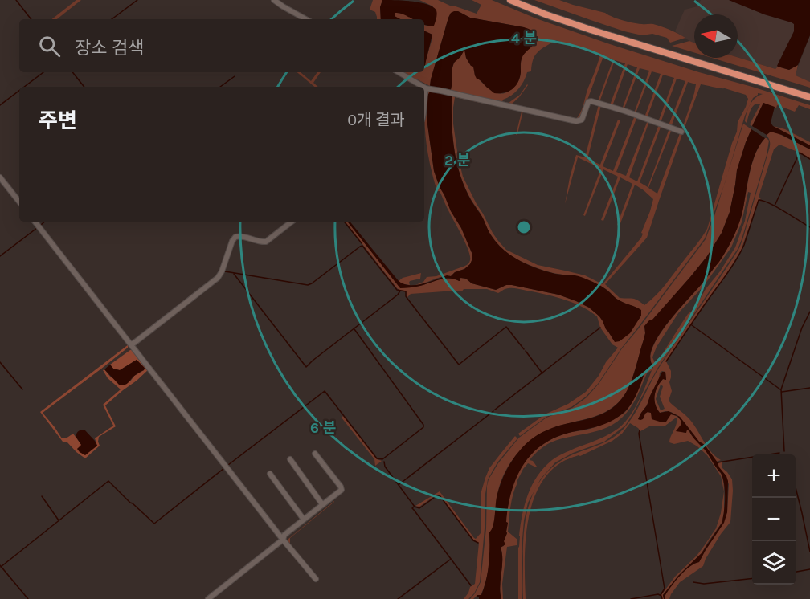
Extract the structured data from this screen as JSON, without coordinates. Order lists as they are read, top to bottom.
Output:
{
  "north": "left",
  "page": {
    "search": "장소 검색",
    "heading": ["주변", "0개 결과"],
    "map_buttons": ["+", "−"]
  },
  "rings": ["4 분", "2 분", "6 분"]
}
